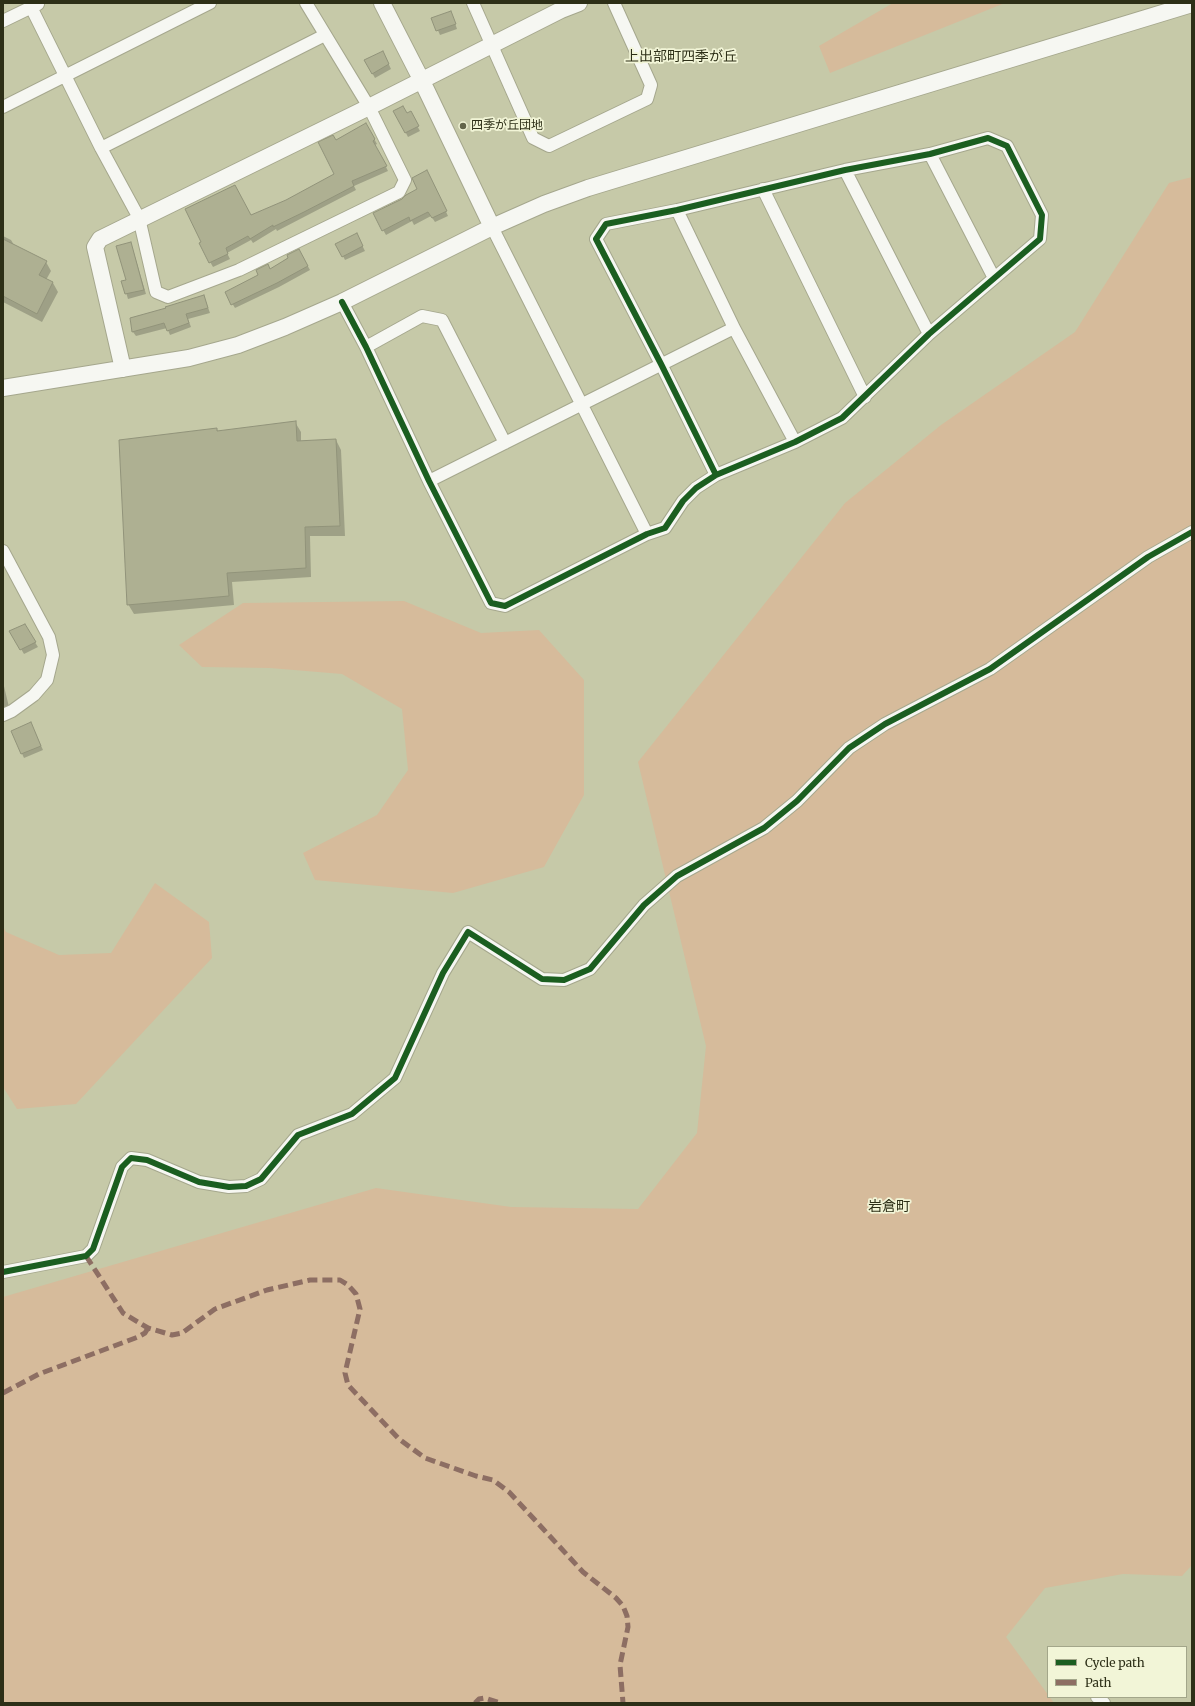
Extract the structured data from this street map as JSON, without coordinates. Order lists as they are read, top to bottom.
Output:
{
  "districts": ["上出部町四季が丘", "岩倉町"],
  "places": ["四季が丘団地"],
  "legend": ["Cycle path", "Path"]
}
